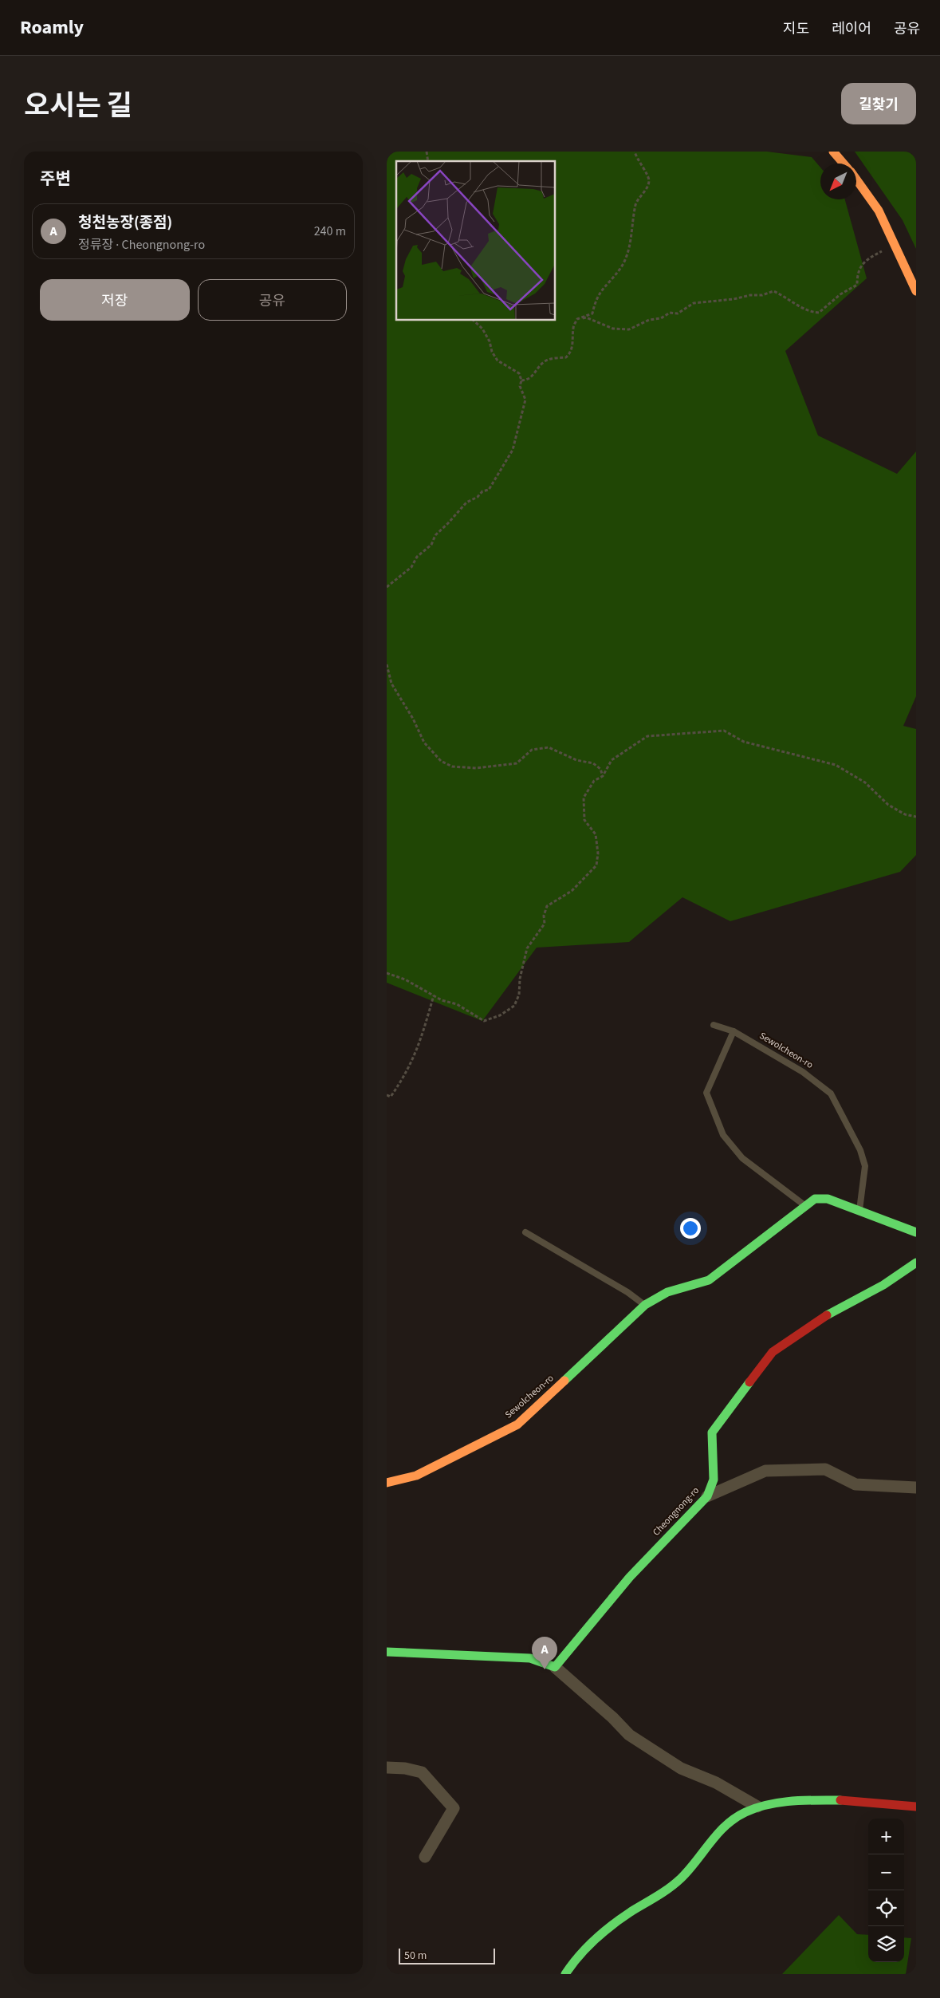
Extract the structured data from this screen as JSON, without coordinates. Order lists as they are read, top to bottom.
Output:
{
  "streets": {
    "street": ["Sewolcheon-ro", "Cheongnong-ro"]
  },
  "scale_bar": "50 m",
  "north": "bottom left",
  "page": {
    "header": "Roamly",
    "nav": ["지도", "레이어", "공유"],
    "title": "오시는 길",
    "buttons": [
      "길찾기",
      ["저장", "공유"]
    ],
    "heading": "주변",
    "list": [
      {
        "mark": "A",
        "name": "청천농장(종점)",
        "note": "정류장 · Cheongnong-ro",
        "value": "240 m"
      }
    ],
    "pins": "A",
    "map_buttons": ["+", "−"],
    "scale": "50 m"
  }
}
